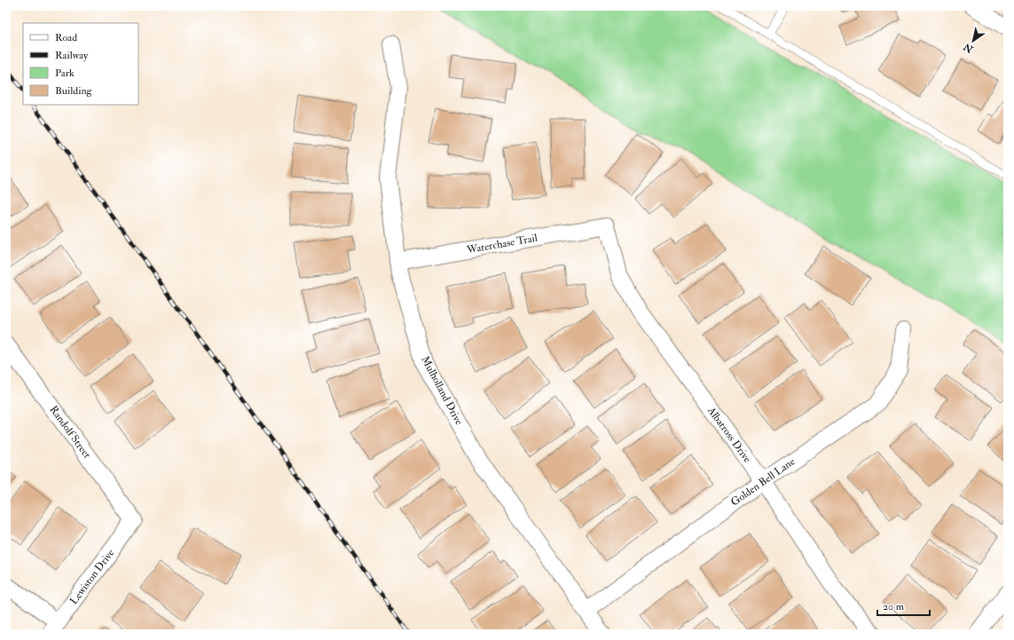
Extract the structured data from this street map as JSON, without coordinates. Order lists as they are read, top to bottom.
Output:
{
  "streets": {
    "street": [
      "Waterchase Trail",
      "Mulholland Drive",
      "Randolf Street",
      "Albatross Drive",
      "Golden Bell Lane",
      "Lewiston Drive"
    ]
  },
  "crossings": [
    ["Waterchase Trail", "Mulholland Drive"],
    ["Waterchase Trail", "Albatross Drive"],
    ["Mulholland Drive", "Golden Bell Lane"],
    ["Randolf Street", "Lewiston Drive"],
    ["Albatross Drive", "Golden Bell Lane"]
  ],
  "legend": [
    "Road",
    "Railway",
    "Park",
    "Building"
  ],
  "scale_bar": "20 m",
  "north": "bottom left"
}
